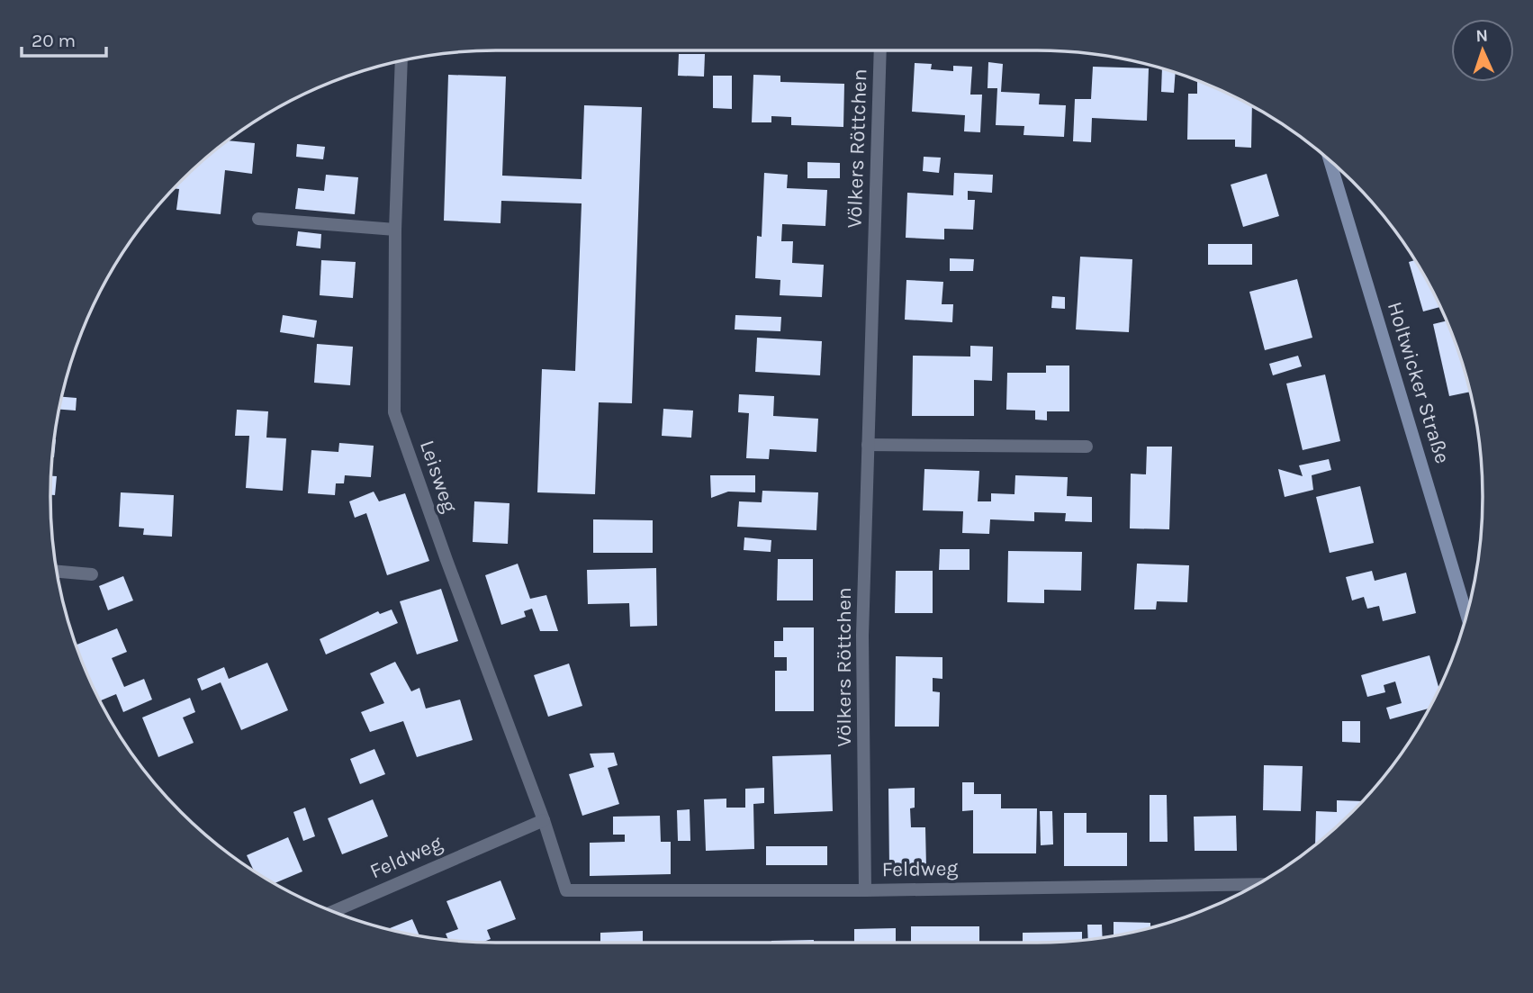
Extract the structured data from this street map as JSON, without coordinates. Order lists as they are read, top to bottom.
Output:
{
  "streets": {
    "main road": ["Holtwicker Straße"],
    "street": ["Völkers Röttchen", "Leisweg", "Feldweg"]
  },
  "crossings": [
    ["Völkers Röttchen", "Feldweg"],
    ["Leisweg", "Feldweg"]
  ],
  "scale_bar": "20 m",
  "north": "top"
}
